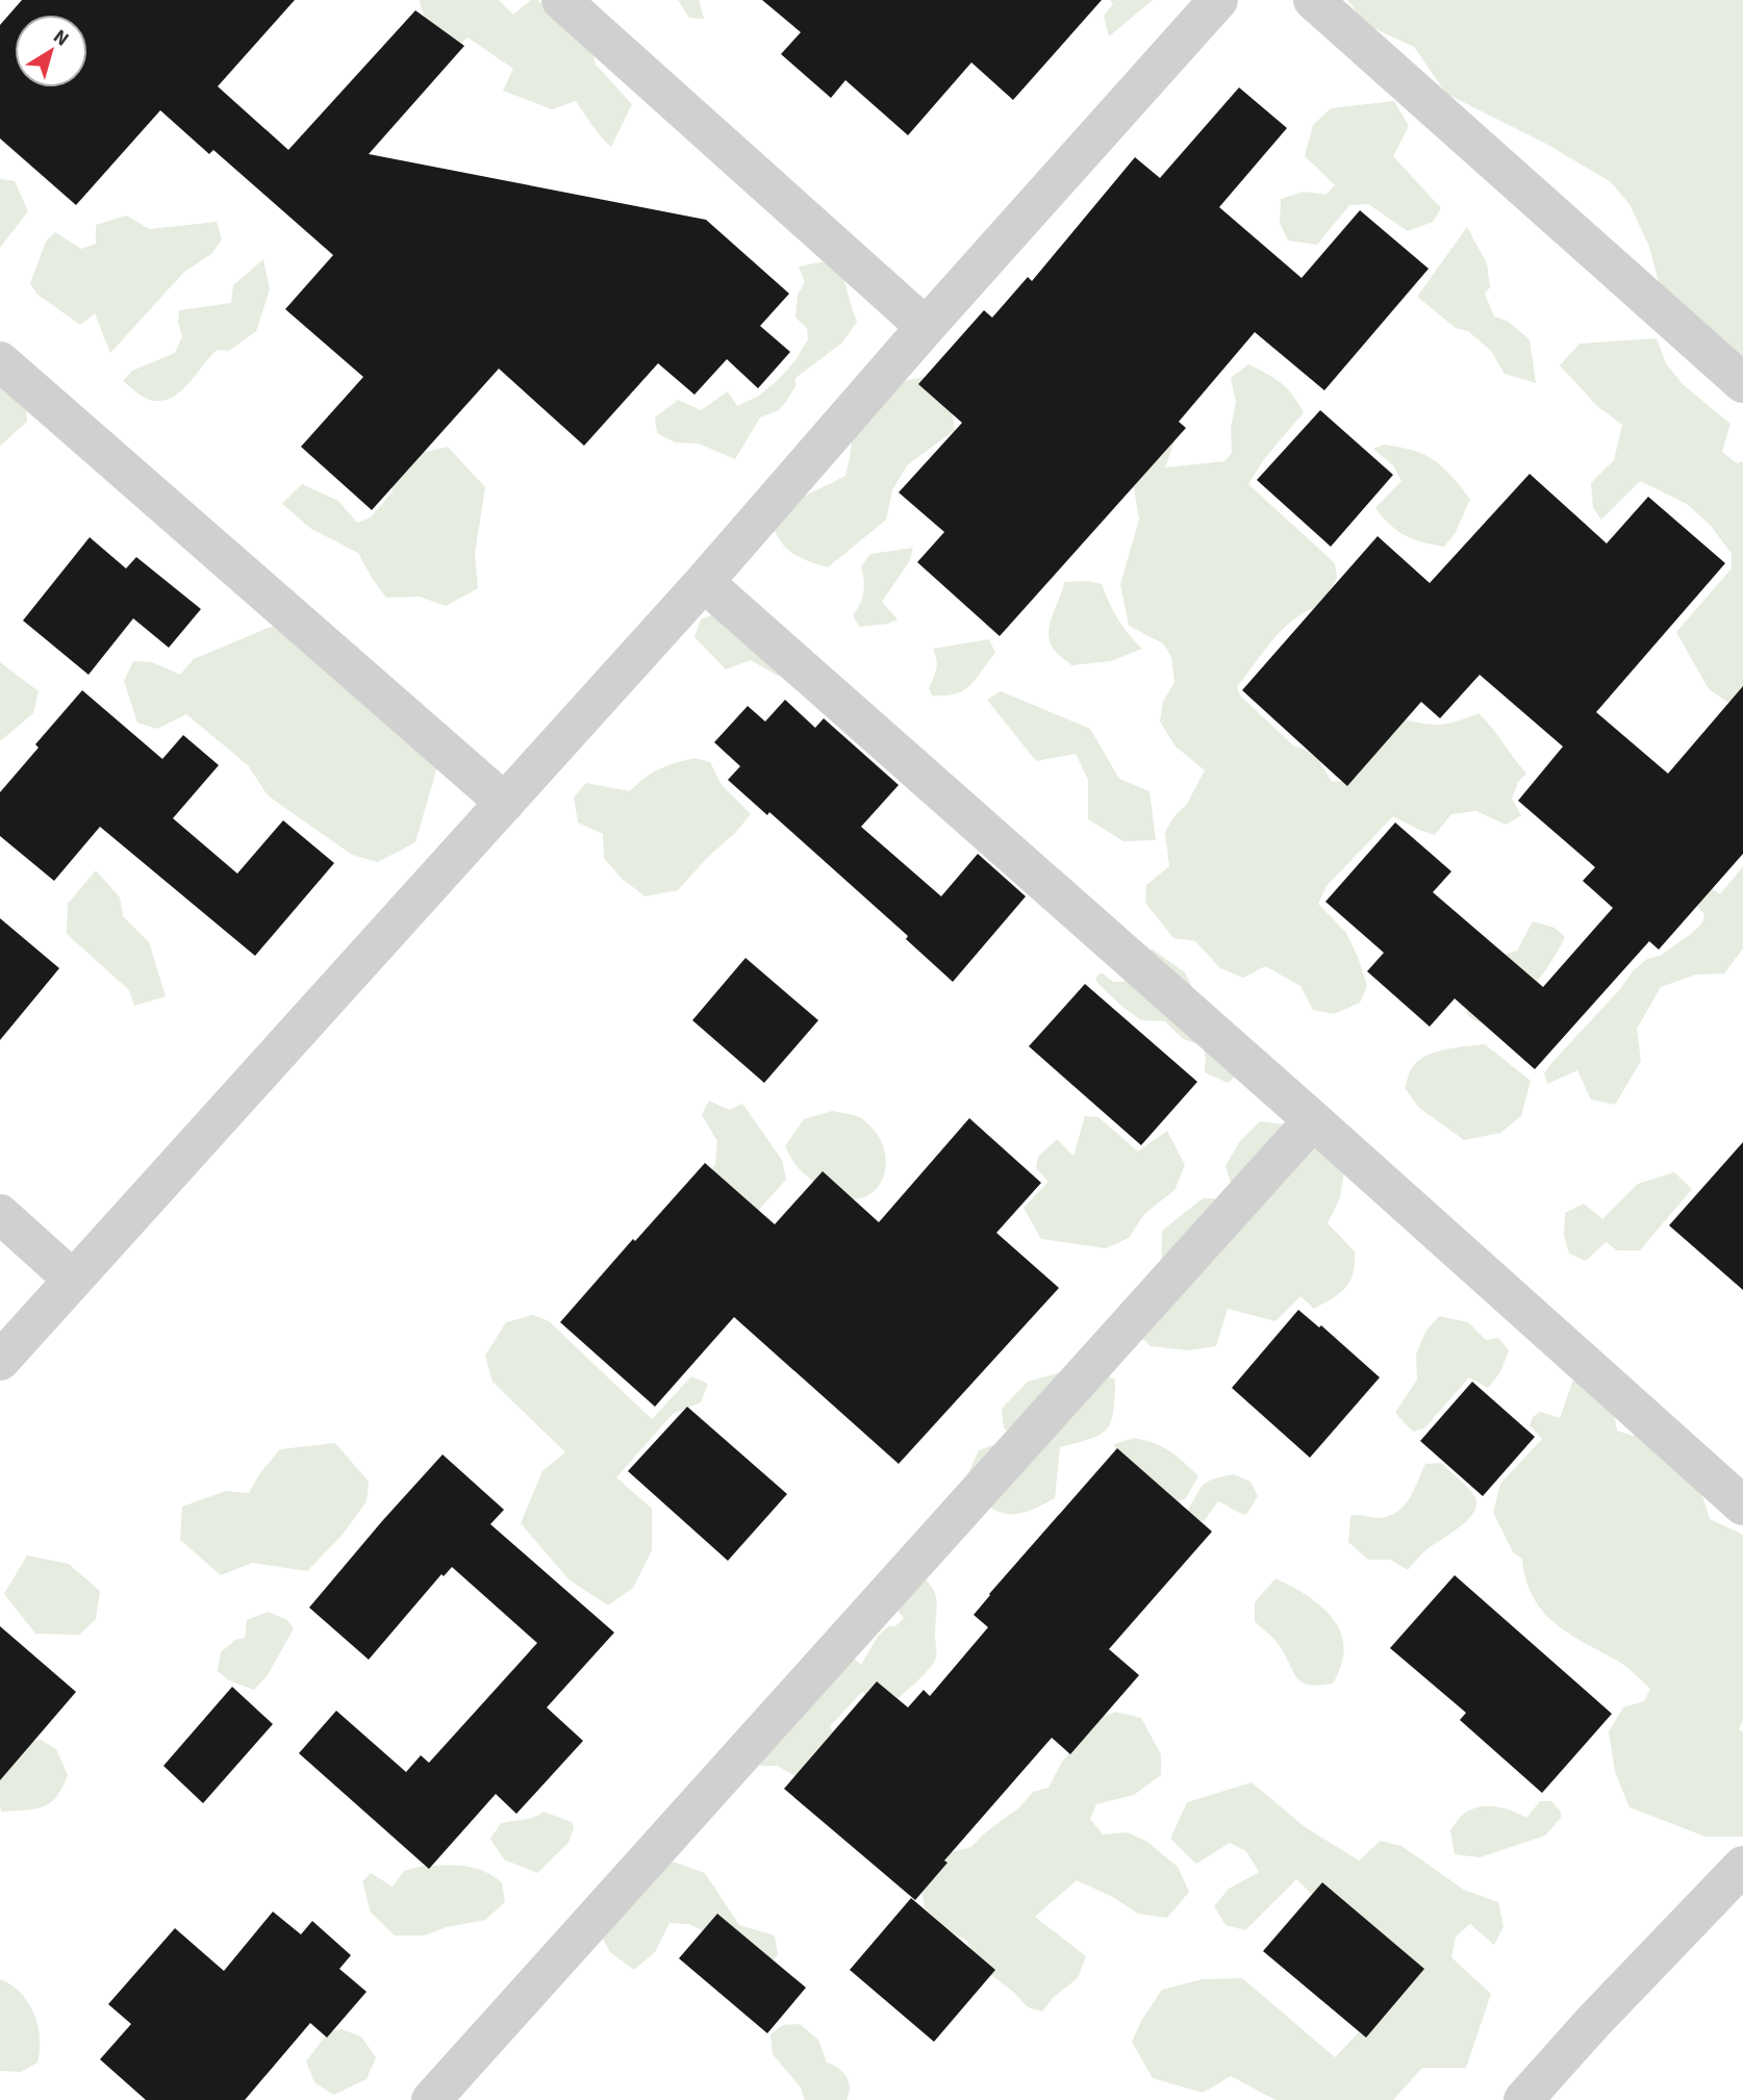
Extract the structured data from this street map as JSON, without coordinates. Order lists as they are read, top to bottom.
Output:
{
  "north": "top right"
}
